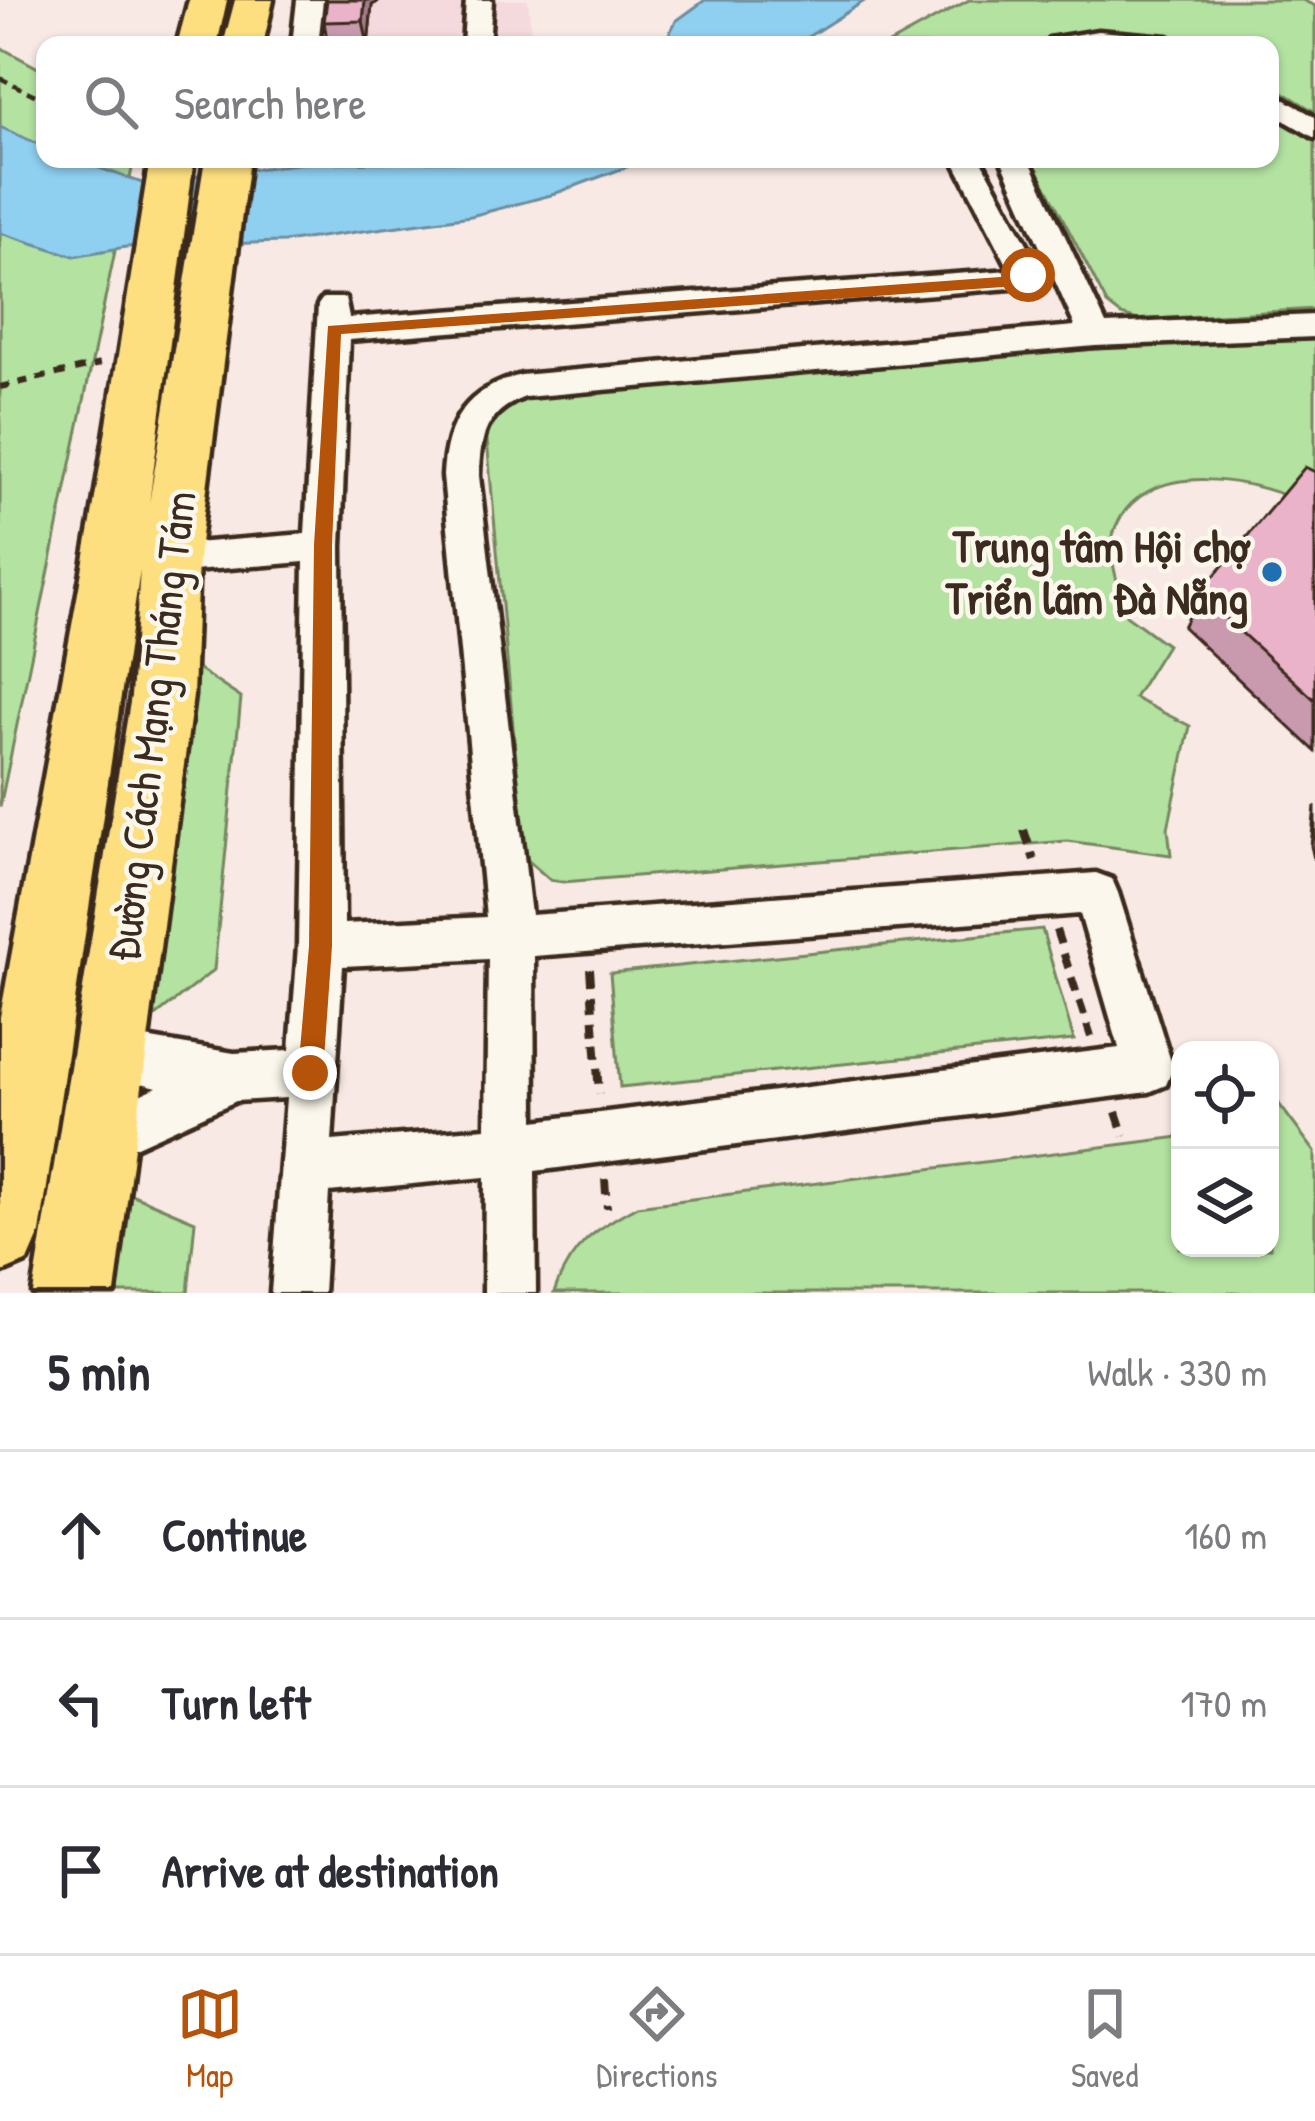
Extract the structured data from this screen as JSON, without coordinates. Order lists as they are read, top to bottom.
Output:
{
  "streets": {
    "highway": ["Đường Cách Mạng Tháng Tám"]
  },
  "places": ["Trung tâm Hội chợ Triển lãm Đà Nẵng"],
  "page": {
    "search": "Search here",
    "heading": ["5 min", "Walk · 330 m"],
    "list": [
      ["Continue", "160 m"],
      ["Turn left", "170 m"],
      "Arrive at destination"
    ],
    "nav": ["Map", "Directions", "Saved"]
  }
}
